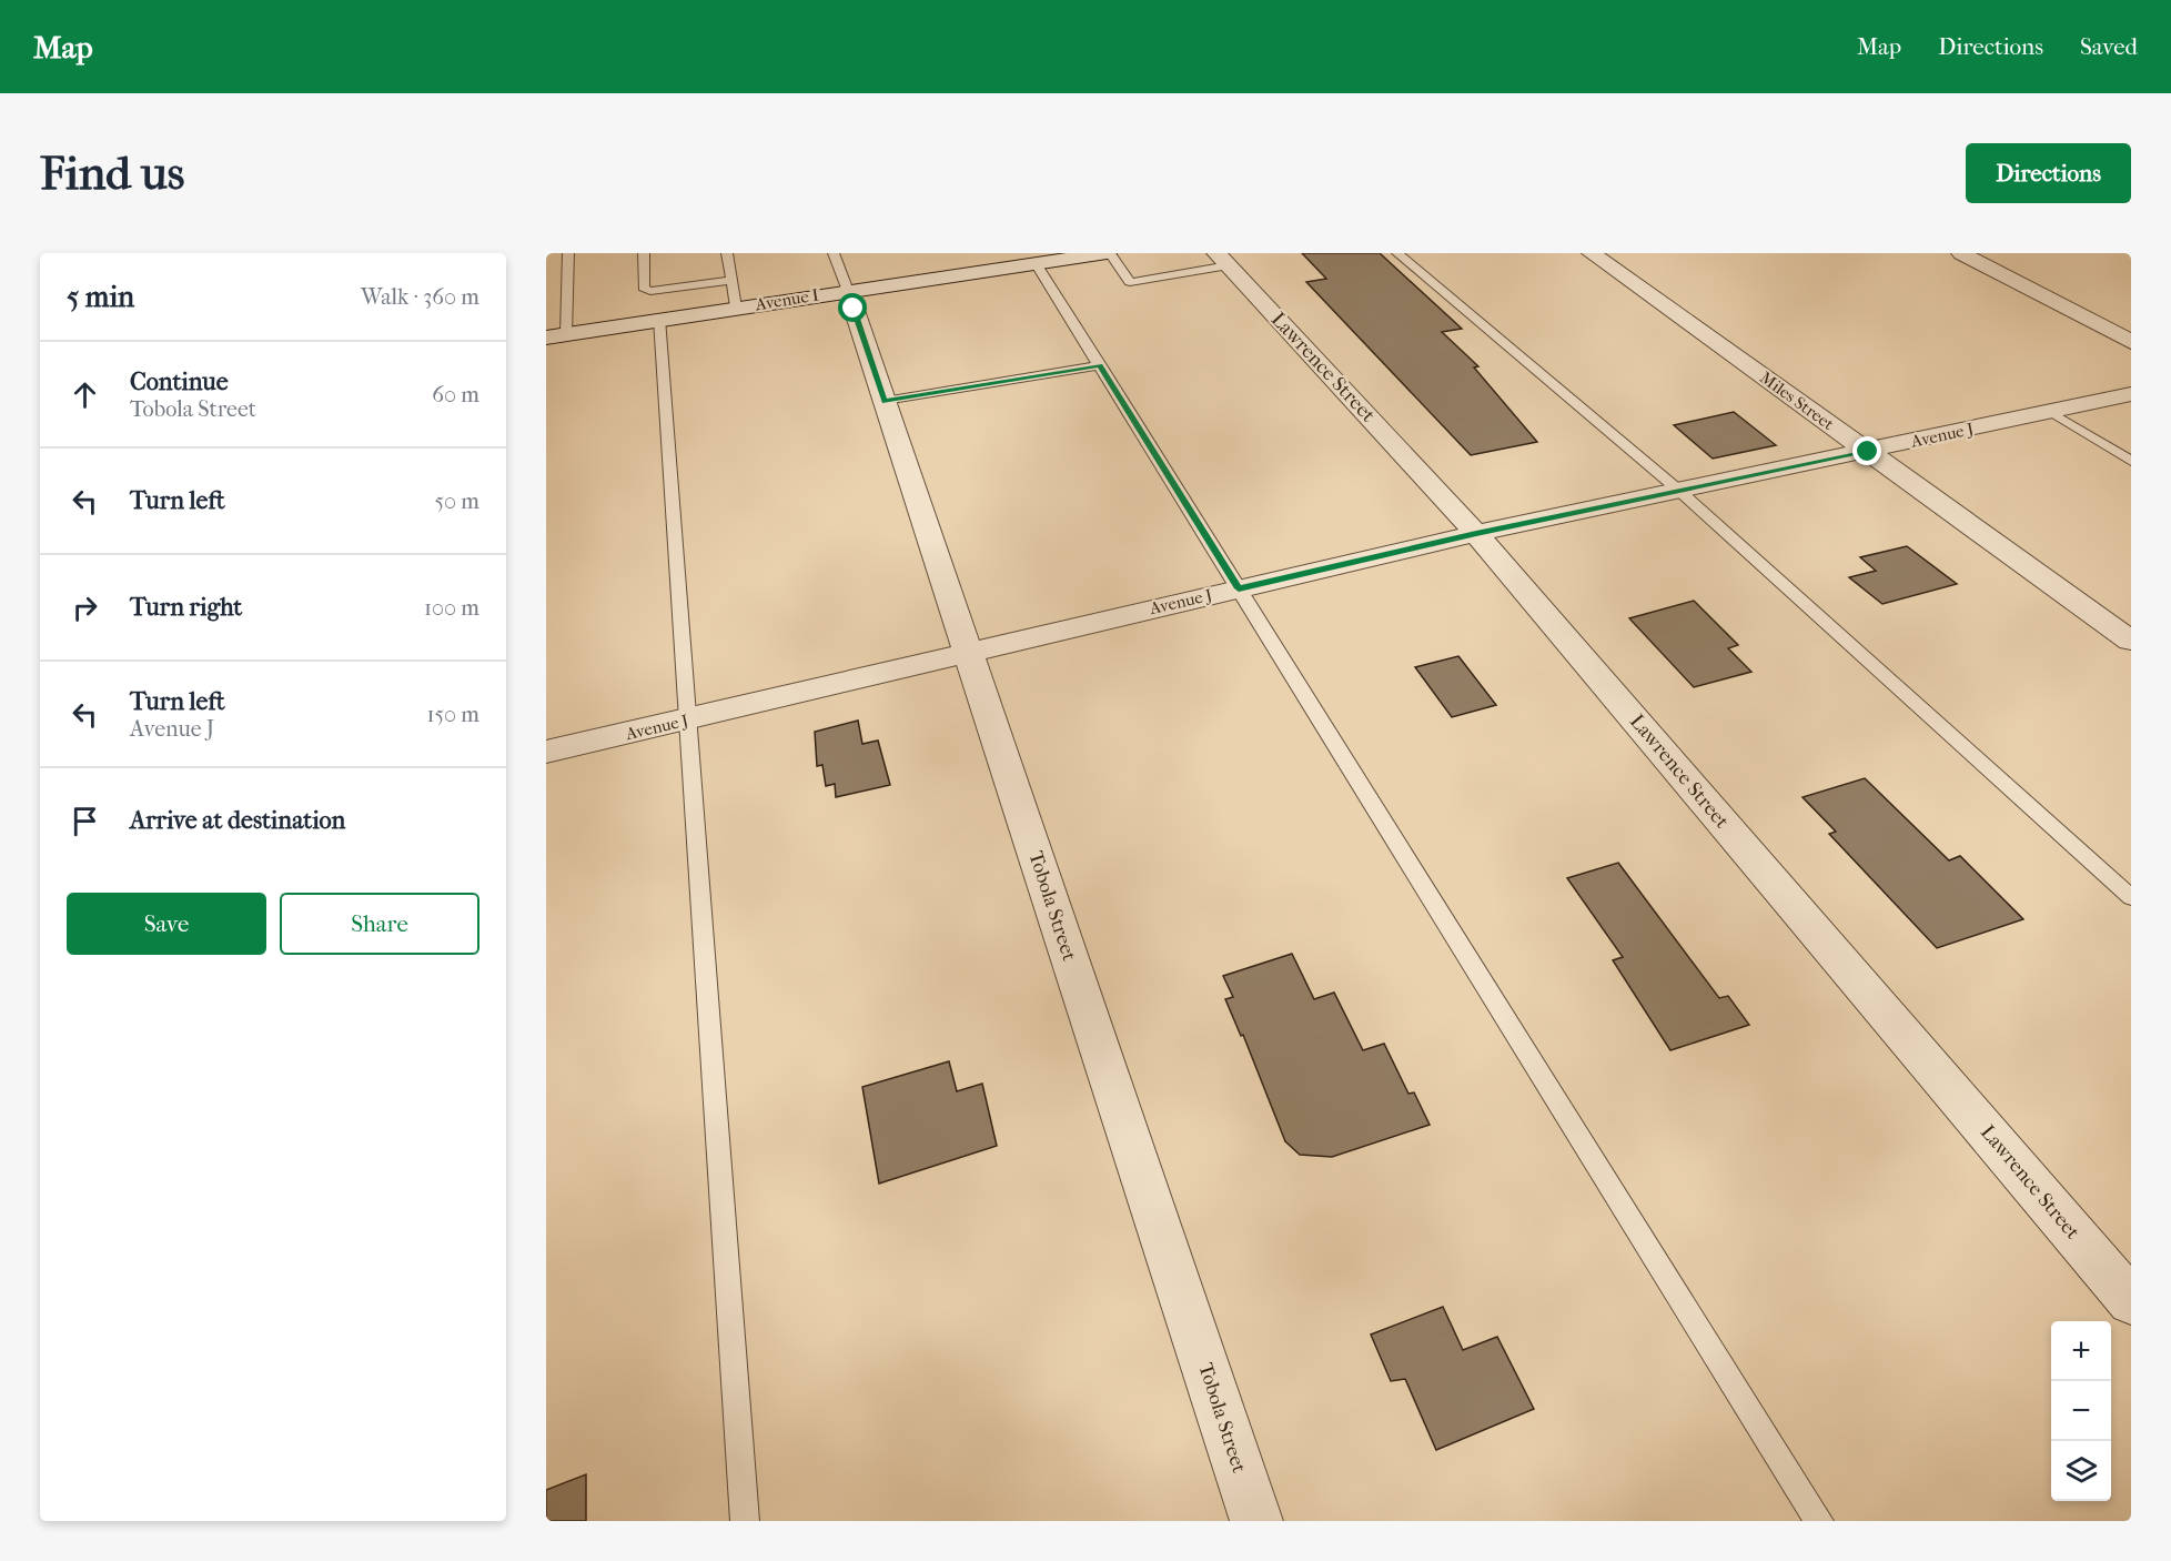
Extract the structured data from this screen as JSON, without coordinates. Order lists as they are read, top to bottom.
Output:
{
  "streets": {
    "street": [
      "Avenue I",
      "Lawrence Street",
      "Miles Street",
      "Avenue J",
      "Tobola Street"
    ]
  },
  "crossings": [
    ["Avenue I", "Tobola Street"],
    ["Lawrence Street", "Avenue J"],
    ["Miles Street", "Avenue J"],
    ["Avenue J", "Tobola Street"]
  ],
  "page": {
    "header": "Map",
    "nav": ["Map", "Directions", "Saved"],
    "buttons": [
      "Directions",
      ["Save", "Share"]
    ],
    "title": "Find us",
    "heading": ["5 min", "Walk · 360 m"],
    "list": [
      ["Continue", "Tobola Street", "60 m"],
      ["Turn left", "50 m"],
      ["Turn right", "100 m"],
      ["Turn left", "Avenue J", "150 m"],
      "Arrive at destination"
    ],
    "map_buttons": ["+", "−"]
  }
}
